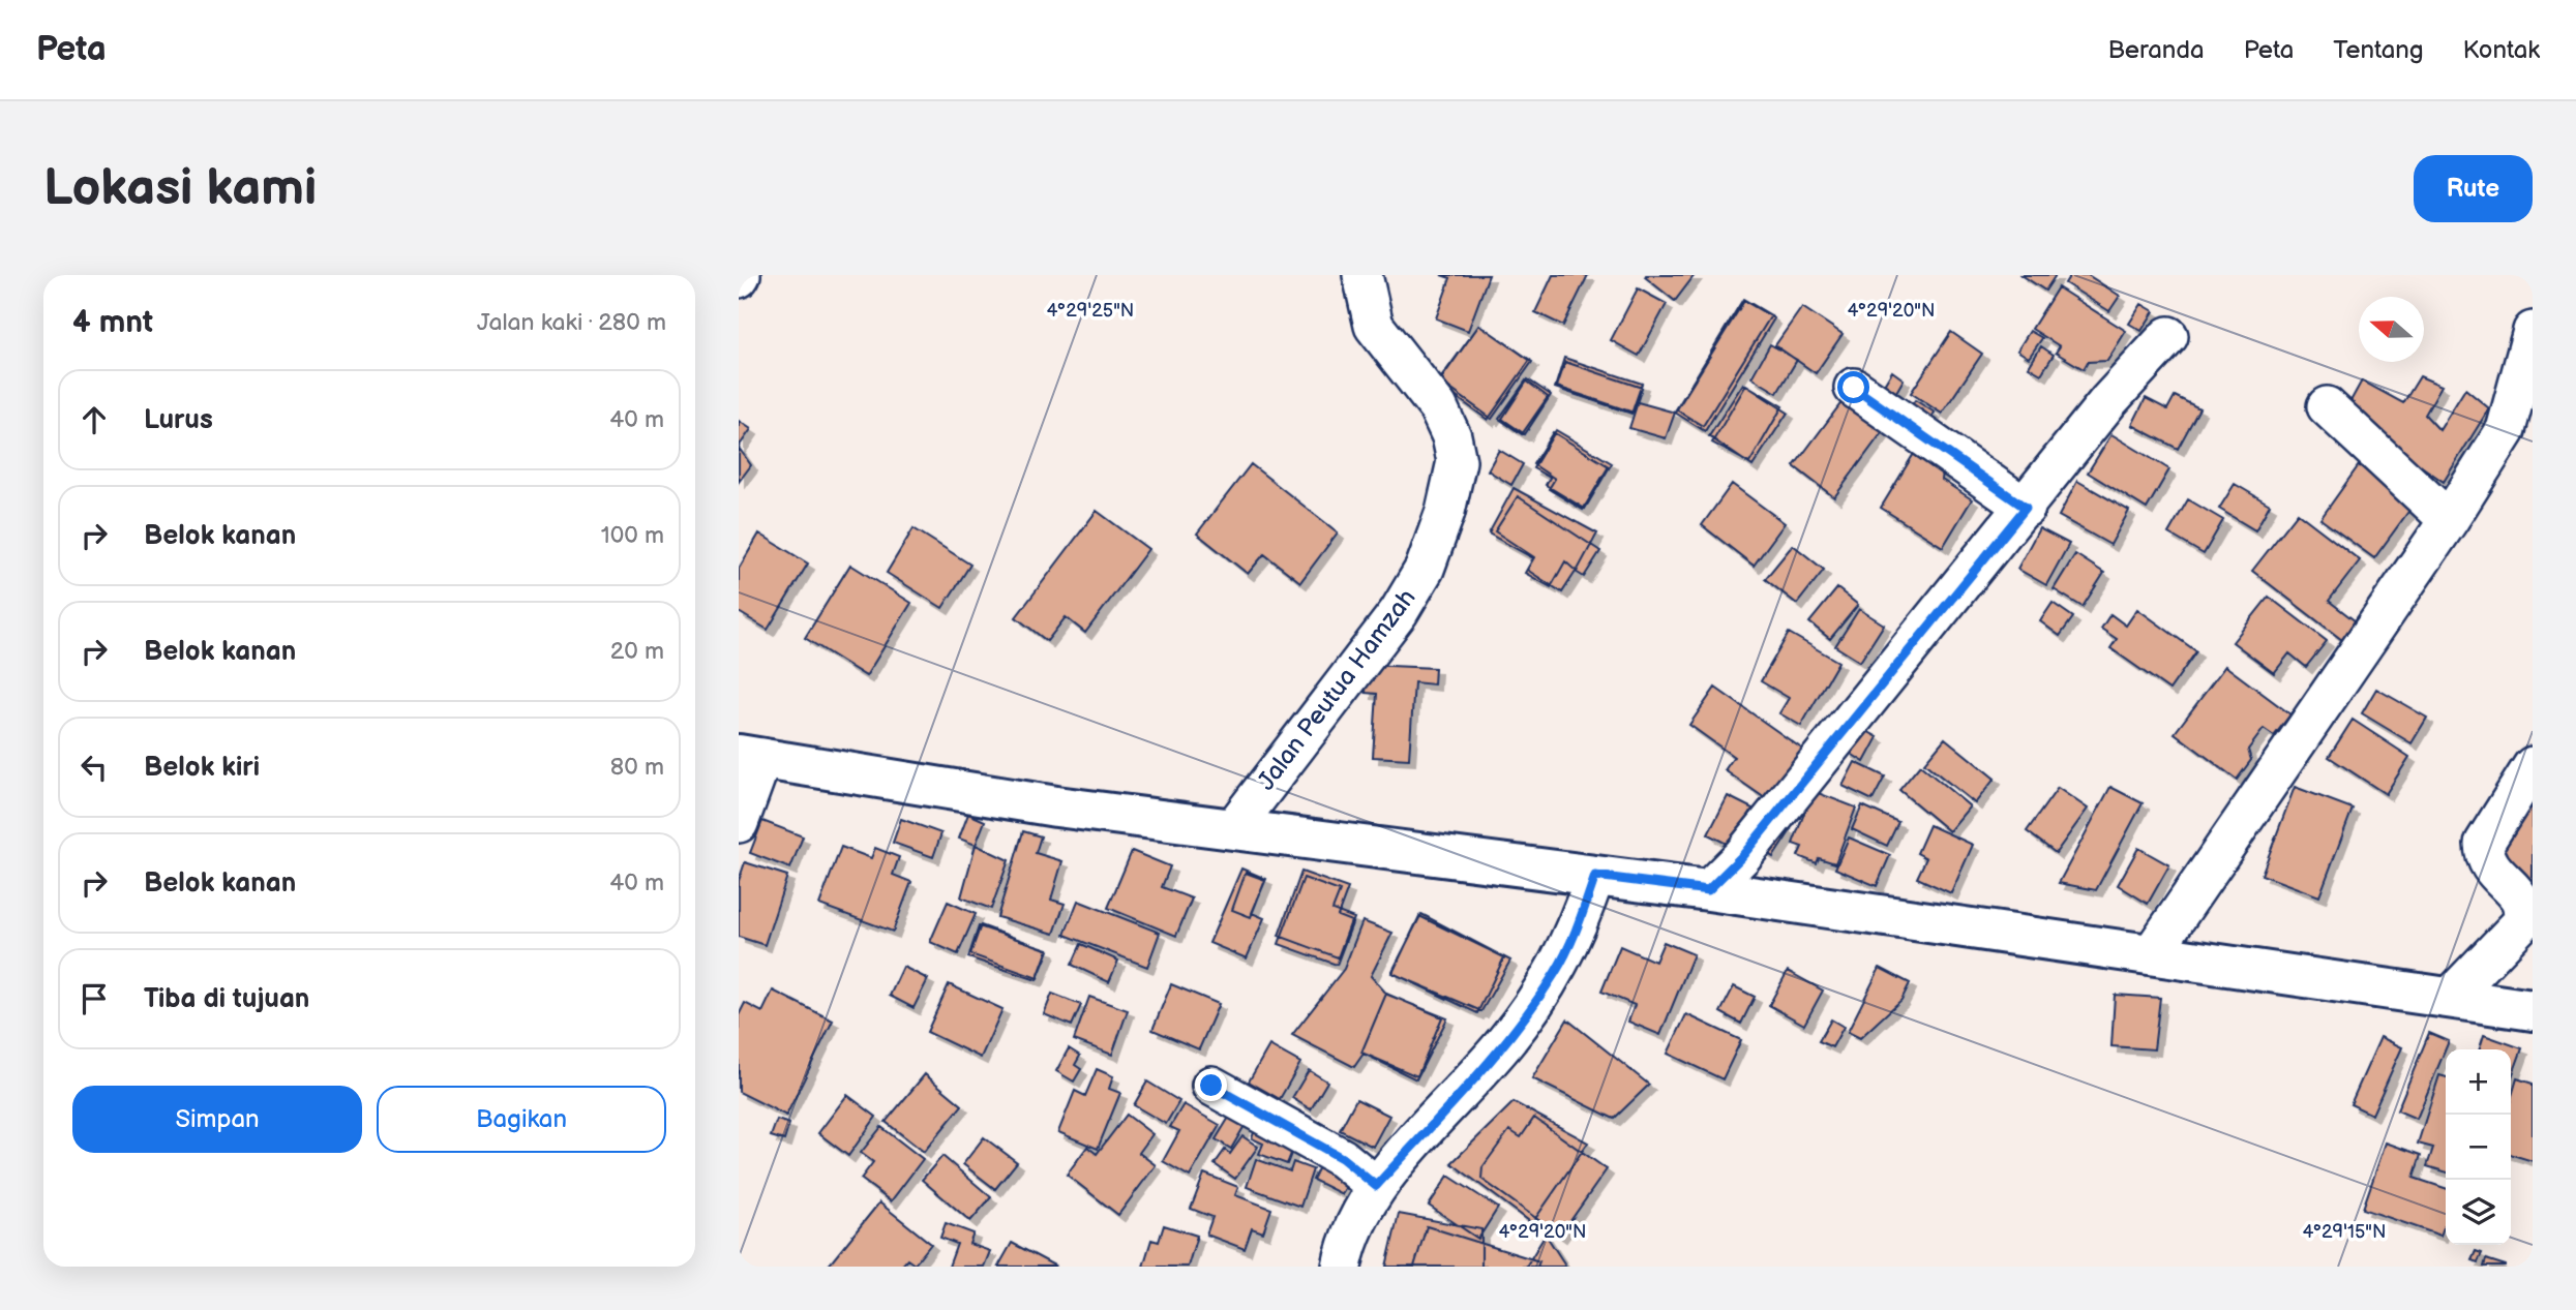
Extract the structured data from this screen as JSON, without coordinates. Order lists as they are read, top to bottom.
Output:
{
  "streets": {
    "street": ["Jalan Peutua Hamzah"]
  },
  "north": "left",
  "page": {
    "header": "Peta",
    "nav": [
      "Beranda",
      "Peta",
      "Tentang",
      "Kontak"
    ],
    "buttons": [
      "Rute",
      ["Simpan", "Bagikan"]
    ],
    "title": "Lokasi kami",
    "heading": ["4 mnt", "Jalan kaki · 280 m"],
    "list": [
      ["Lurus", "40 m"],
      ["Belok kanan", "100 m"],
      ["Belok kanan", "20 m"],
      ["Belok kiri", "80 m"],
      ["Belok kanan", "40 m"],
      "Tiba di tujuan"
    ],
    "map_buttons": ["+", "−"]
  },
  "coordinates": ["4°29'25\"N", "4°29'20\"N", "4°29'15\"N"]
}
